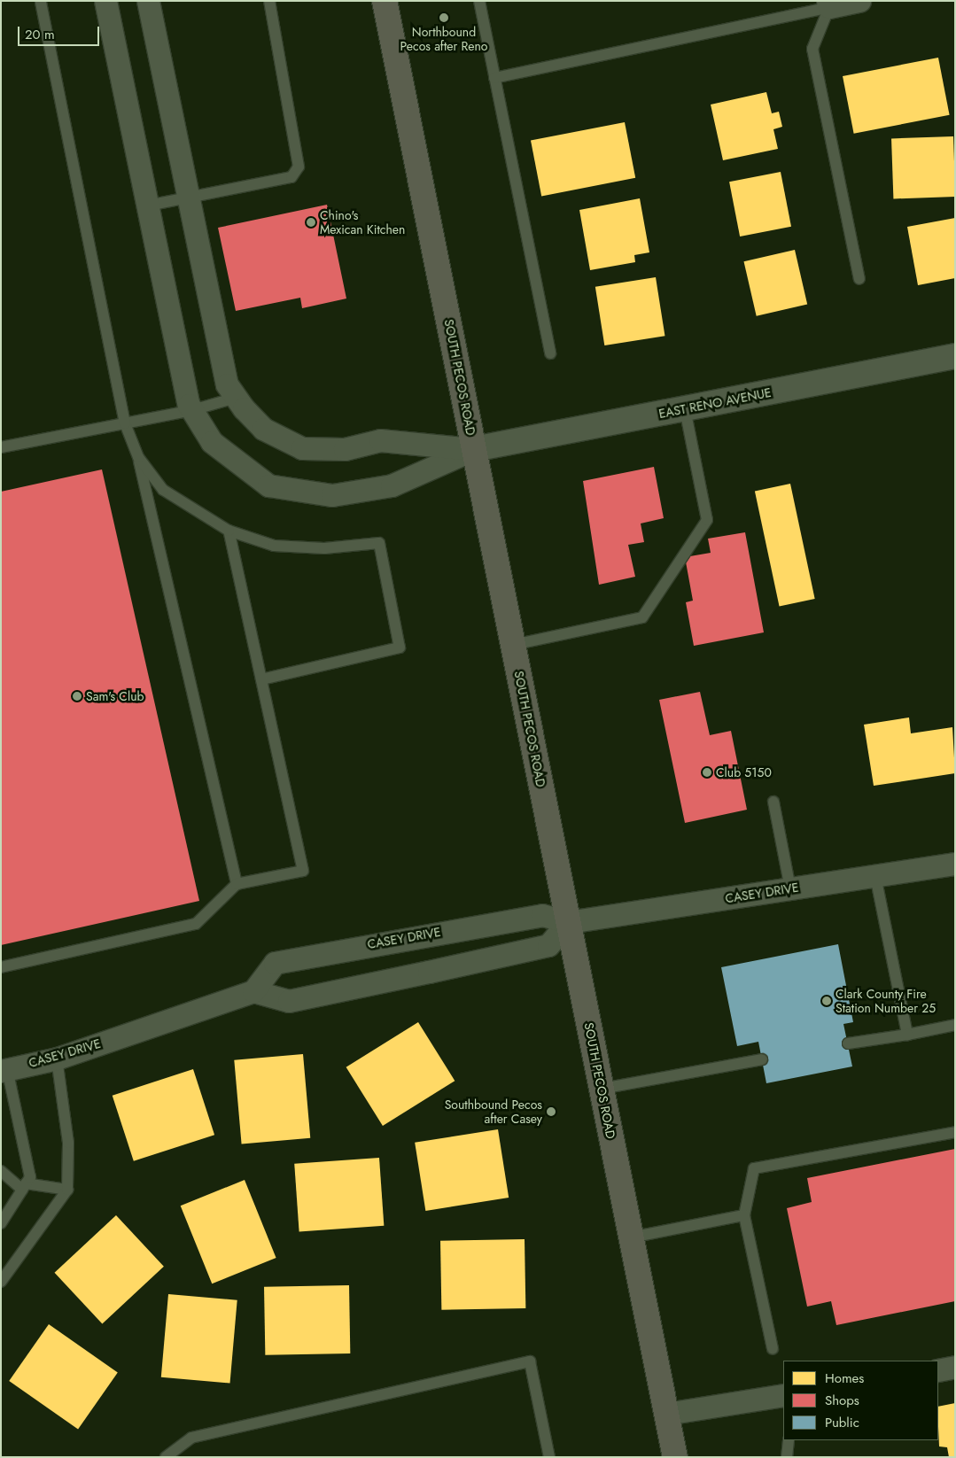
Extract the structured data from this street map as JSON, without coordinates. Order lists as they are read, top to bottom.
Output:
{
  "streets": {
    "main road": ["SOUTH PECOS ROAD"],
    "street": ["EAST RENO AVENUE", "CASEY DRIVE"]
  },
  "crossings": [
    ["SOUTH PECOS ROAD", "EAST RENO AVENUE"],
    ["SOUTH PECOS ROAD", "CASEY DRIVE"]
  ],
  "places": [
    "Northbound Pecos after Reno",
    "Chino's Mexican Kitchen",
    "Sam's Club",
    "Club 5150",
    "Clark County Fire Station Number 25",
    "Southbound Pecos after Casey"
  ],
  "legend": ["Homes", "Shops", "Public"],
  "scale_bar": "20 m"
}
